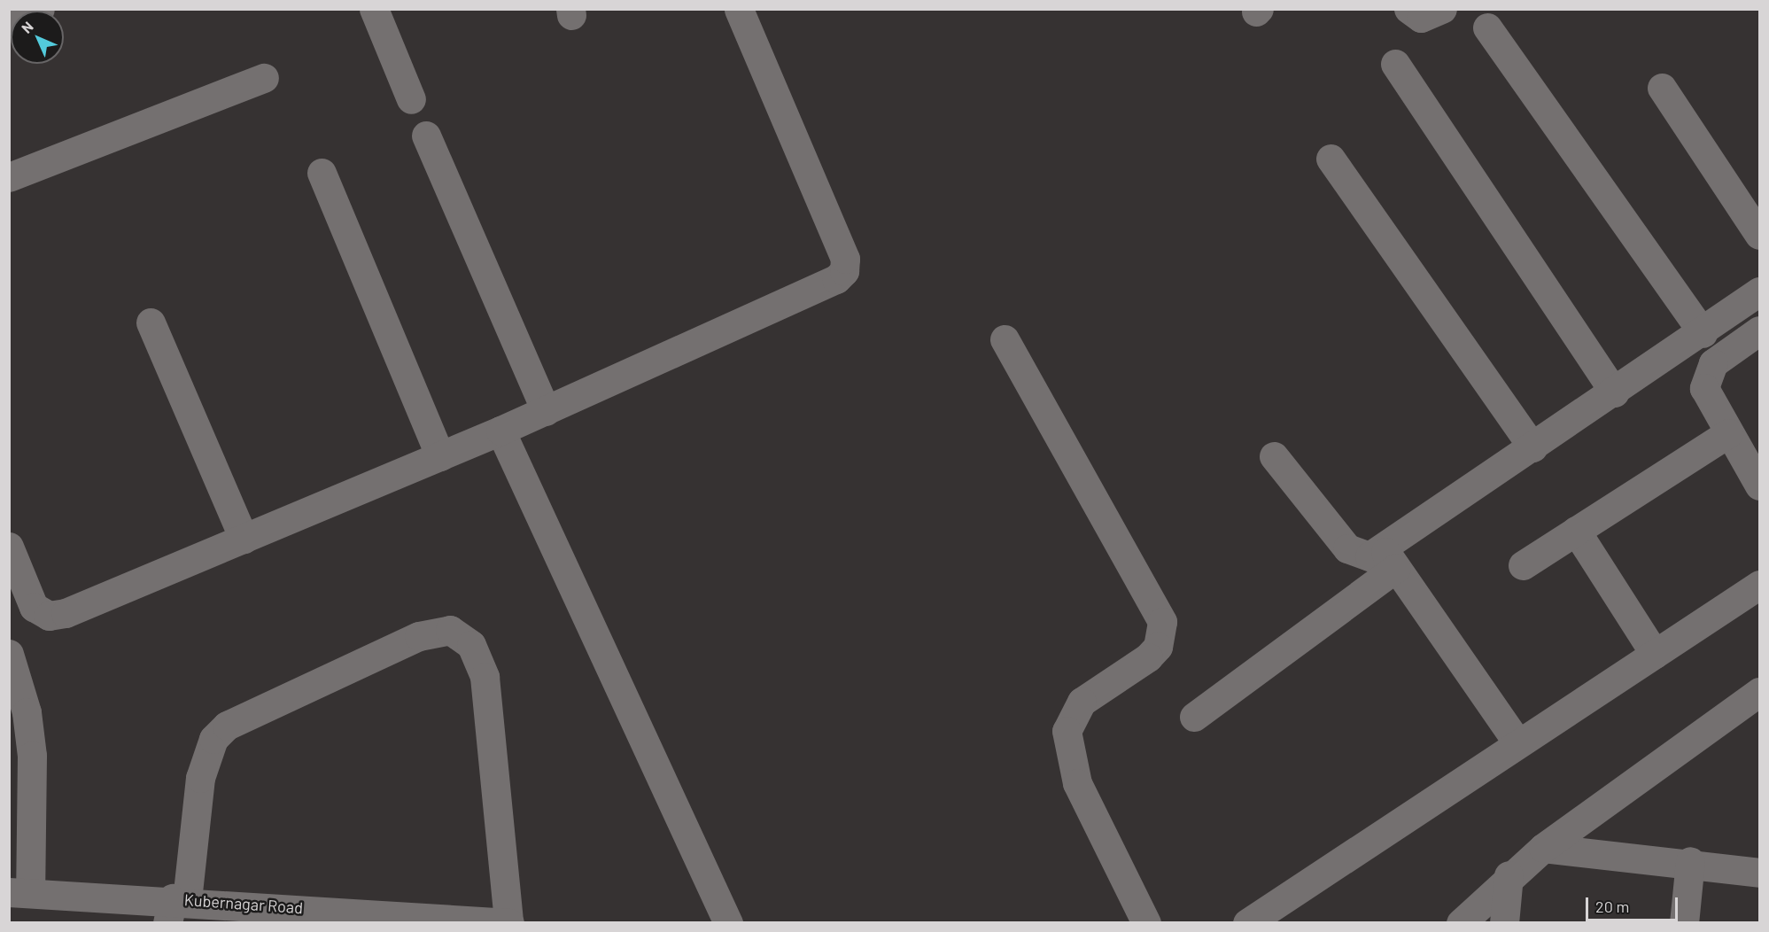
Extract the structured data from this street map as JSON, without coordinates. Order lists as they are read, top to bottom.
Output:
{
  "streets": {
    "street": ["Kubernagar Road"]
  },
  "scale_bar": "20 m",
  "north": "top left"
}
